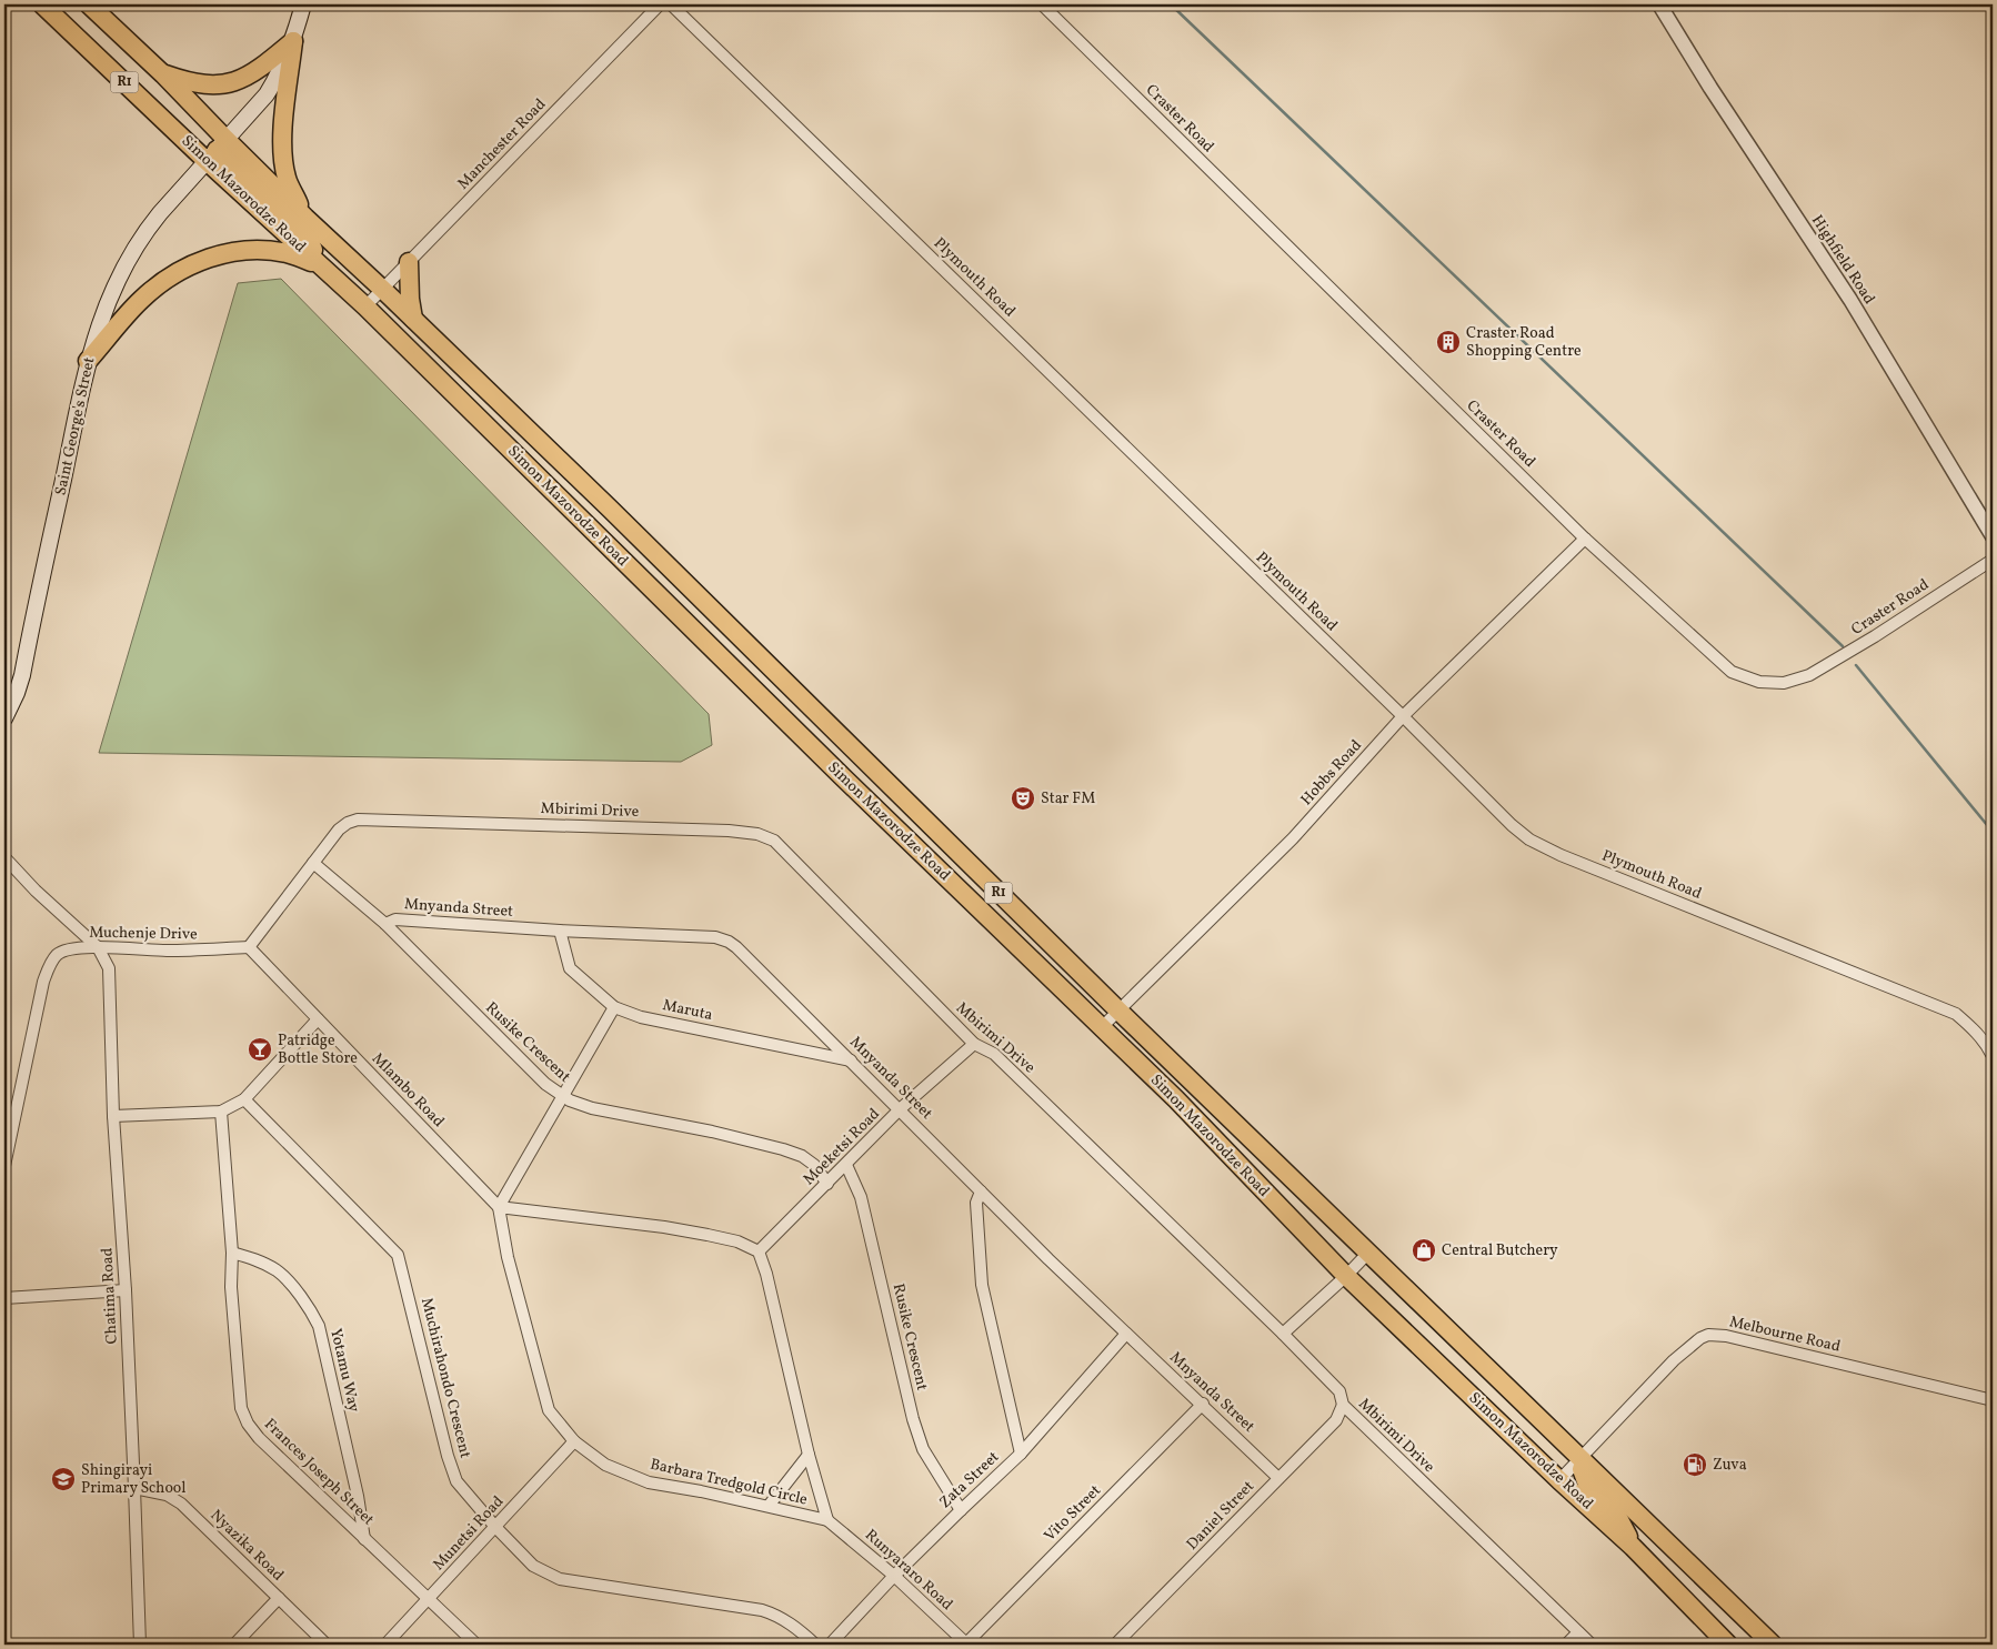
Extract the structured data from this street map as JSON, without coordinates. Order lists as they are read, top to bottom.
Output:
{
  "streets": {
    "highway": ["R1", "Simon Mazorodze Road"],
    "main road": ["Saint George's Street"],
    "street": [
      "Craster Road",
      "Manchester Road",
      "Highfield Road",
      "Plymouth Road",
      "Hobbs Road",
      "Mbirimi Drive",
      "Mnyanda Street",
      "Muchenje Drive",
      "Maruta",
      "Rusike Crescent",
      "Mlambo Road",
      "Moeketsi Road",
      "Chatima Road",
      "Melbourne Road",
      "Yotamu Way",
      "Muchirahondo Crescent",
      "Frances Joseph Street",
      "Zata Street",
      "Barbara Tredgold Circle",
      "Vito Street",
      "Daniel Street",
      "Munetsi Road",
      "Nyazika Road",
      "Runyararo Road"
    ]
  },
  "crossings": [
    ["Craster Road", "Hobbs Road"],
    ["Manchester Road", "Simon Mazorodze Road"],
    ["Simon Mazorodze Road", "Saint George's Street"],
    ["Simon Mazorodze Road", "Hobbs Road"],
    ["Simon Mazorodze Road", "Melbourne Road"],
    ["Plymouth Road", "Hobbs Road"],
    ["Mbirimi Drive", "Muchenje Drive"],
    ["Mbirimi Drive", "Rusike Crescent"],
    ["Mbirimi Drive", "Mlambo Road"],
    ["Mbirimi Drive", "Moeketsi Road"],
    ["Mbirimi Drive", "Daniel Street"],
    ["Mnyanda Street", "Maruta"],
    ["Mnyanda Street", "Rusike Crescent"],
    ["Mnyanda Street", "Moeketsi Road"],
    ["Mnyanda Street", "Zata Street"],
    ["Mnyanda Street", "Vito Street"],
    ["Mnyanda Street", "Daniel Street"],
    ["Muchenje Drive", "Mlambo Road"],
    ["Muchenje Drive", "Chatima Road"],
    ["Rusike Crescent", "Moeketsi Road"],
    ["Rusike Crescent", "Zata Street"],
    ["Mlambo Road", "Barbara Tredgold Circle"],
    ["Moeketsi Road", "Barbara Tredgold Circle"],
    ["Chatima Road", "Nyazika Road"],
    ["Yotamu Way", "Frances Joseph Street"],
    ["Muchirahondo Crescent", "Munetsi Road"],
    ["Frances Joseph Street", "Munetsi Road"],
    ["Zata Street", "Runyararo Road"],
    ["Barbara Tredgold Circle", "Munetsi Road"],
    ["Barbara Tredgold Circle", "Runyararo Road"],
    ["Vito Street", "Runyararo Road"]
  ],
  "places": {
    "building": ["Craster Road Shopping Centre"],
    "theatre": ["Star FM"],
    "bar": ["Patridge Bottle Store"],
    "shop": ["Central Butchery"],
    "fuel station": ["Zuva"],
    "school or university": ["Shingirayi Primary School"]
  }
}
